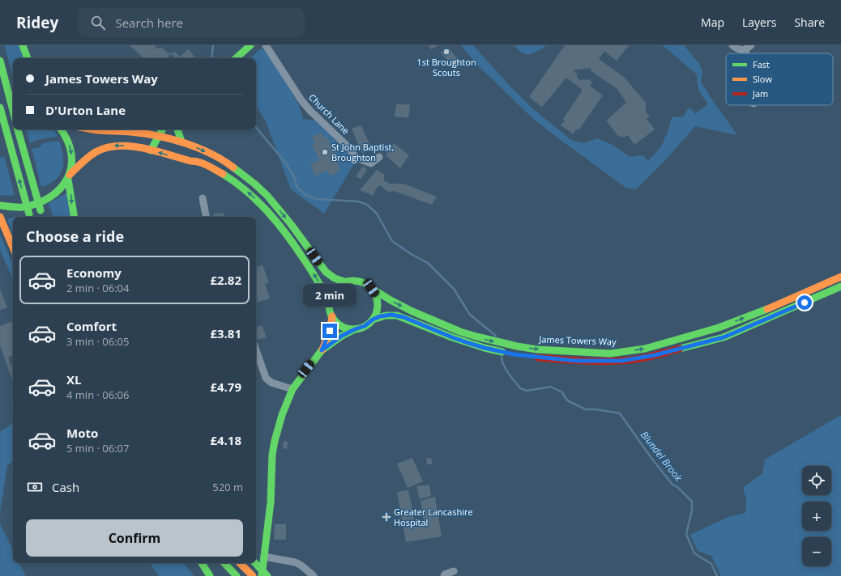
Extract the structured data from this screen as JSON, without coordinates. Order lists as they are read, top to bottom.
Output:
{
  "streets": {
    "main road": ["James Towers Way"],
    "street": ["Church Lane"]
  },
  "water": ["Blundel Brook"],
  "places": {
    "other": ["1st Broughton Scouts", "St John Baptist, Broughton"],
    "health": ["Greater Lancashire Hospital"]
  },
  "legend": ["Fast", "Slow", "Jam"],
  "page": {
    "header": "Ridey",
    "search": "Search here",
    "nav": ["Map", "Layers", "Share"],
    "banner": ["James Towers Way", "D'Urton Lane"],
    "heading": "Choose a ride",
    "list": [
      {
        "name": "Economy",
        "note": "2 min · 06:04",
        "value": "£2.82"
      },
      {
        "name": "Comfort",
        "note": "3 min · 06:05",
        "value": "£3.81"
      },
      {
        "name": "XL",
        "note": "4 min · 06:06",
        "value": "£4.79"
      },
      {
        "name": "Moto",
        "note": "5 min · 06:07",
        "value": "£4.18"
      }
    ],
    "bubble": "2 min",
    "map_buttons": ["+", "−"],
    "pay": ["Cash", "520 m"],
    "buttons": "Confirm"
  }
}
